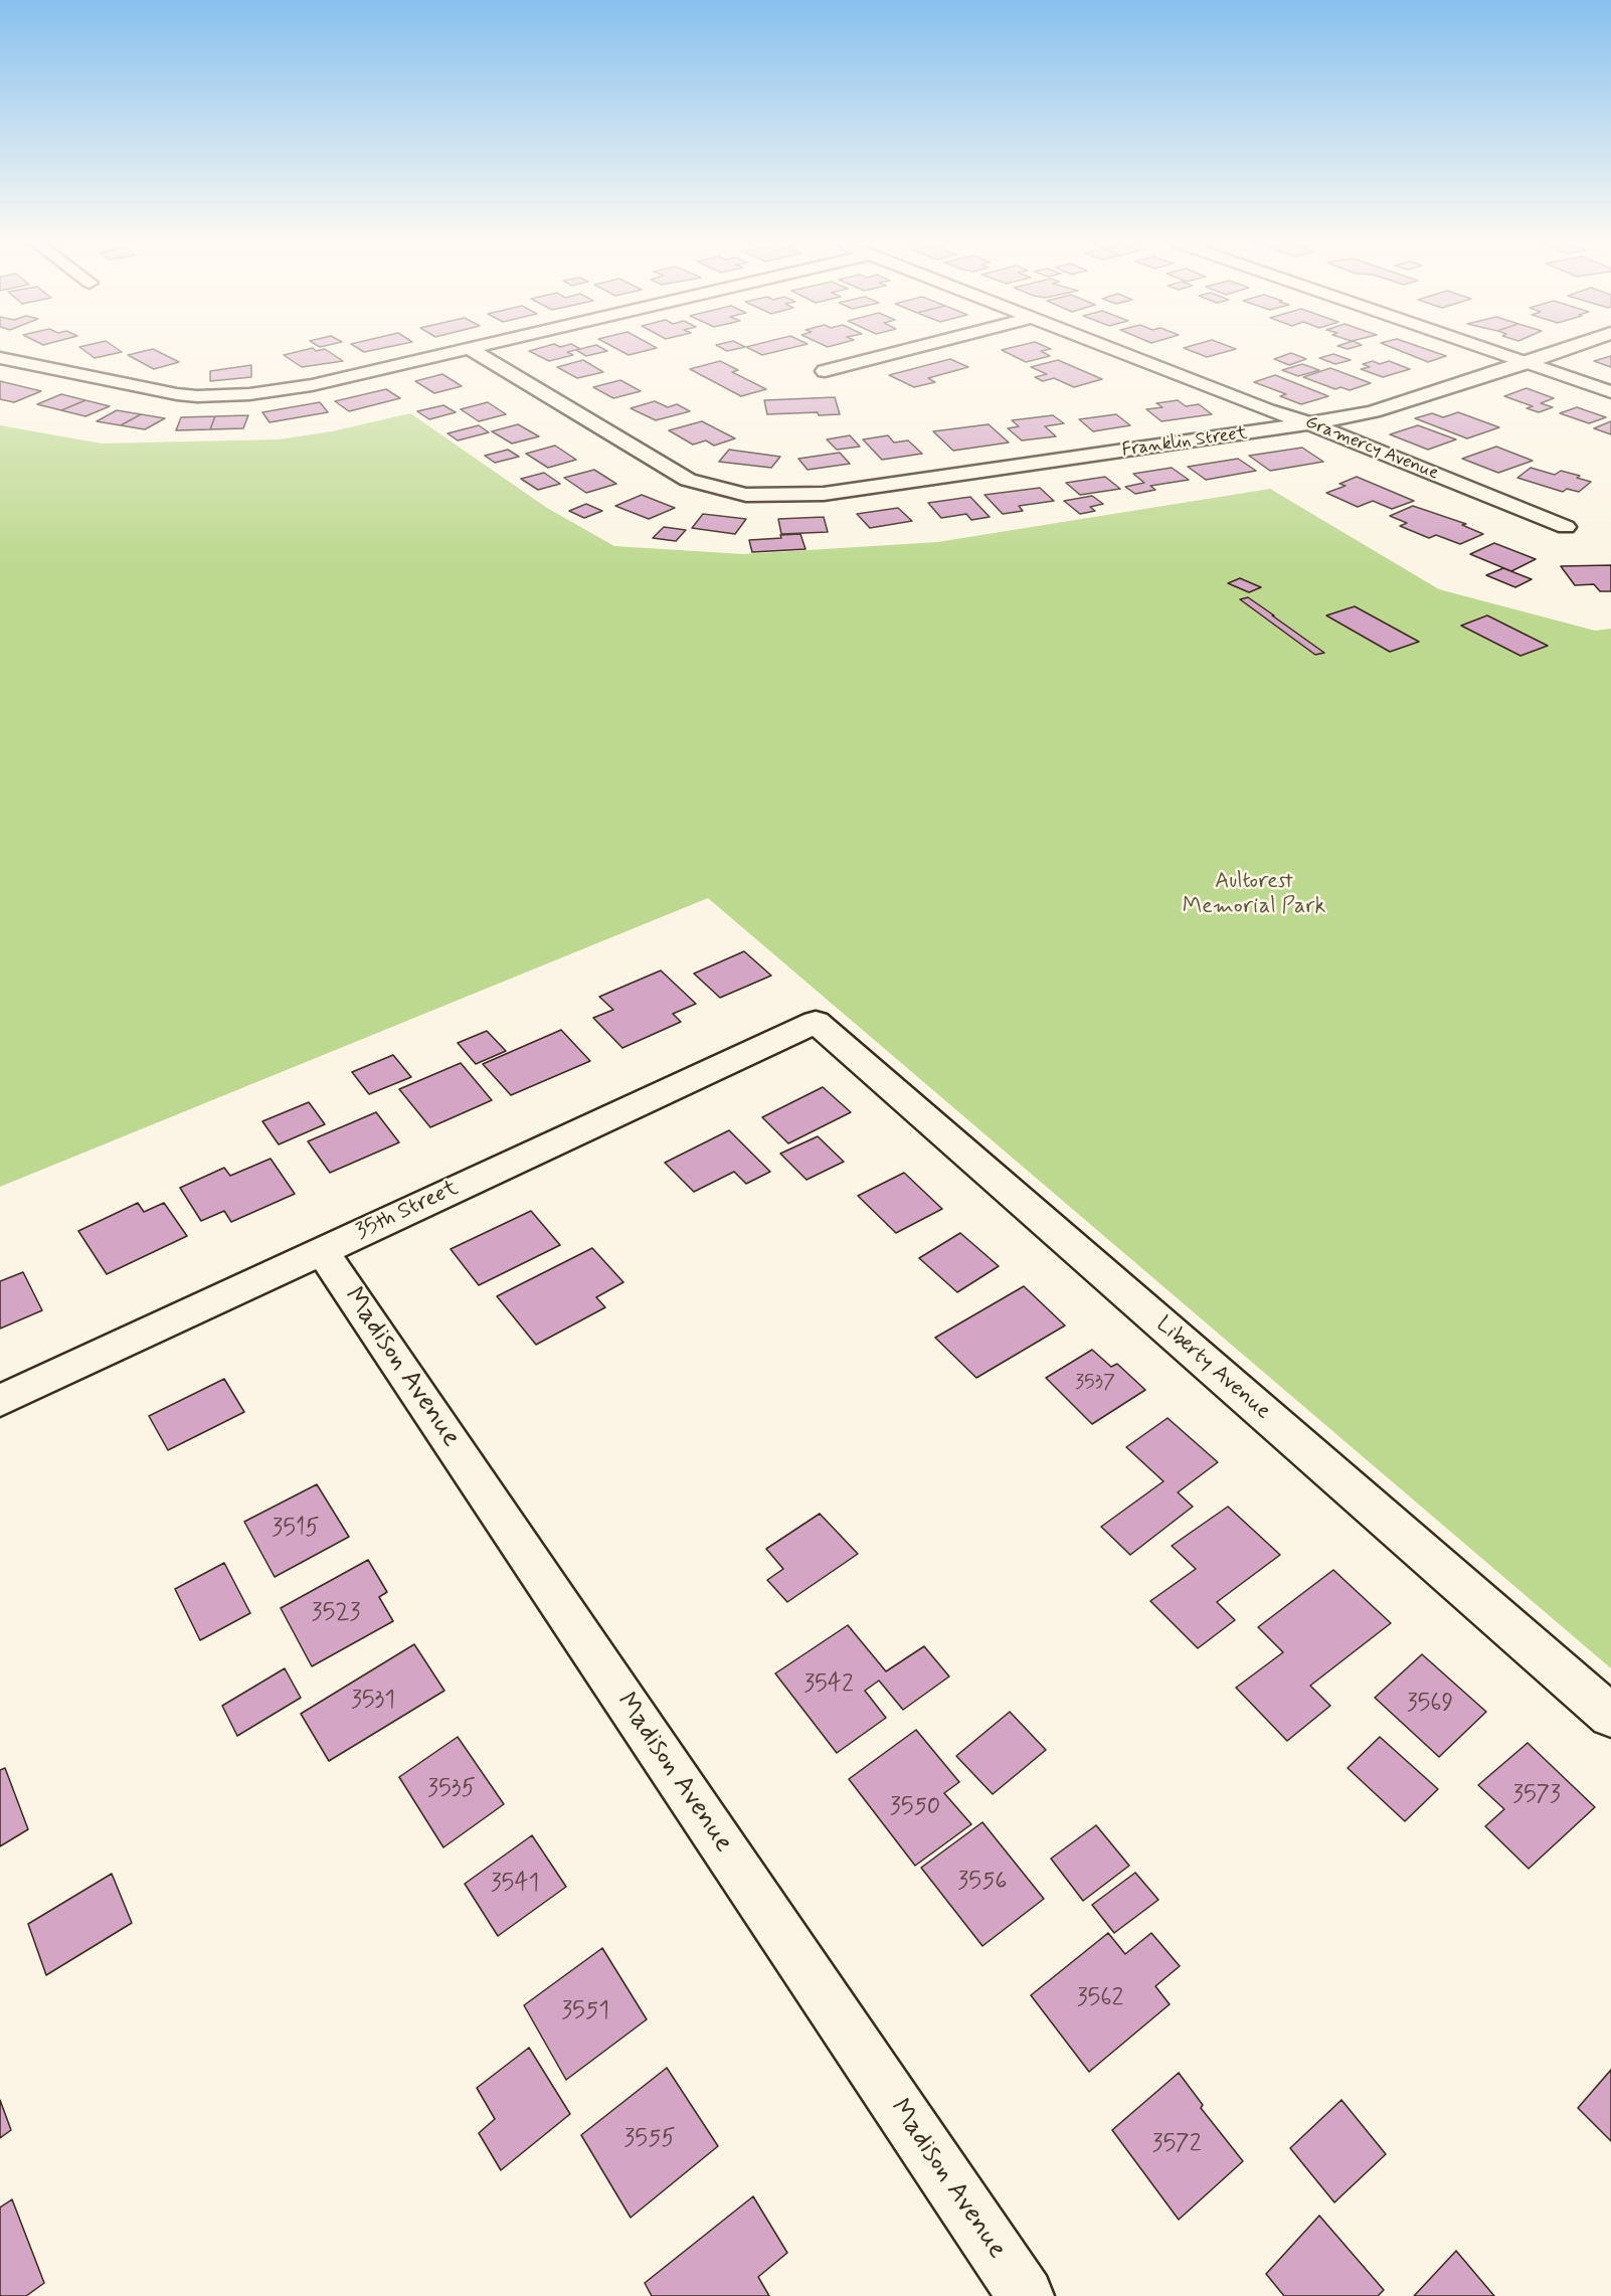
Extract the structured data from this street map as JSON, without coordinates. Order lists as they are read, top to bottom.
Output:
{
  "streets": {
    "street": [
      "Franklin Street",
      "Gramercy Avenue",
      "35th Street",
      "Madison Avenue",
      "Liberty Avenue"
    ]
  },
  "crossings": [
    ["Franklin Street", "Gramercy Avenue"],
    ["35th Street", "Madison Avenue"],
    ["35th Street", "Liberty Avenue"]
  ],
  "parks": ["Aultorest Memorial Park"],
  "house_numbers": [
    "3537",
    "3515",
    "3523",
    "3542",
    "3531",
    "3569",
    "3535",
    "3573",
    "3550",
    "3556",
    "3541",
    "3562",
    "3551",
    "3555",
    "3572"
  ]
}
